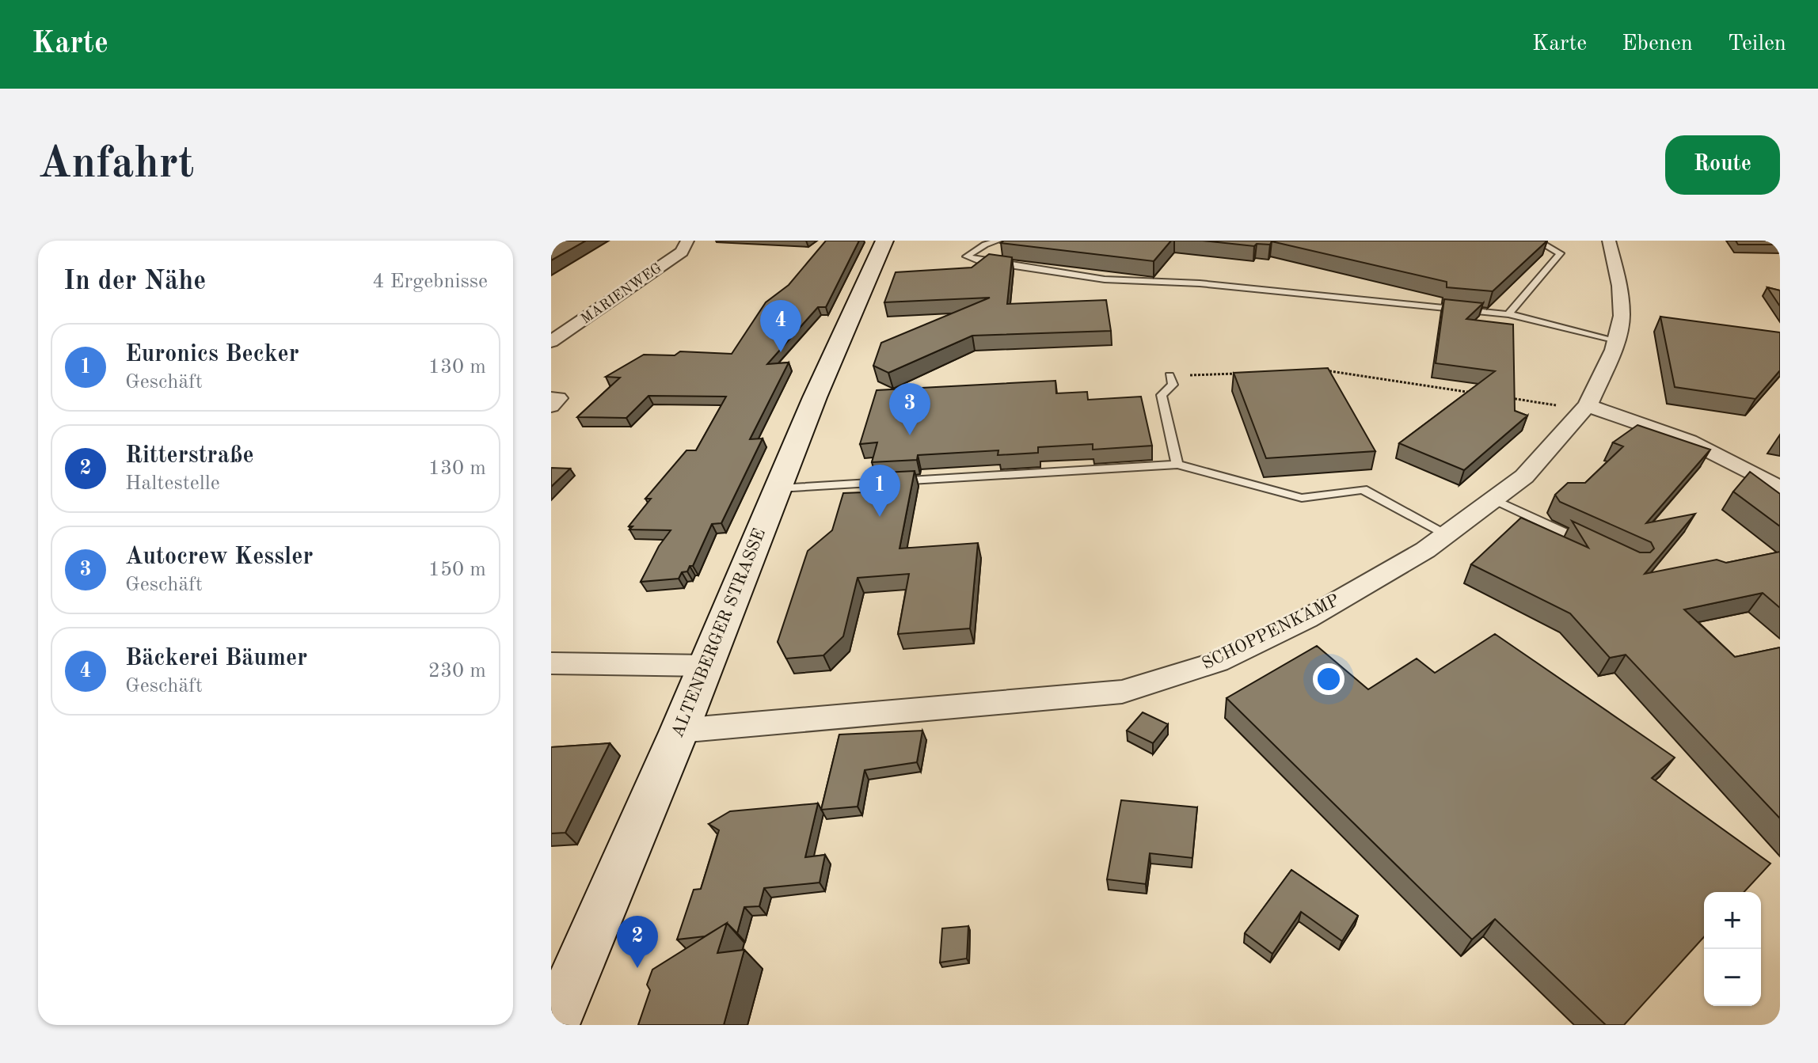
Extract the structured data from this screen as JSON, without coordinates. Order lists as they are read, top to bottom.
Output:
{
  "streets": {
    "main road": ["ALTENBERGER STRASSE"],
    "street": ["MARIENWEG", "SCHOPPENKAMP"]
  },
  "crossings": [
    ["SCHOPPENKAMP", "ALTENBERGER STRASSE"]
  ],
  "page": {
    "header": "Karte",
    "nav": ["Karte", "Ebenen", "Teilen"],
    "buttons": "Route",
    "title": "Anfahrt",
    "heading": ["In der Nähe", "4 Ergebnisse"],
    "pins": [
      "4",
      "3",
      "1",
      "2"
    ],
    "list": [
      {
        "mark": "1",
        "name": "Euronics Becker",
        "note": "Geschäft",
        "value": "130 m"
      },
      {
        "mark": "2",
        "name": "Ritterstraße",
        "note": "Haltestelle",
        "value": "130 m"
      },
      {
        "mark": "3",
        "name": "Autocrew Kessler",
        "note": "Geschäft",
        "value": "150 m"
      },
      {
        "mark": "4",
        "name": "Bäckerei Bäumer",
        "note": "Geschäft",
        "value": "230 m"
      }
    ],
    "map_buttons": ["+", "−"]
  }
}
